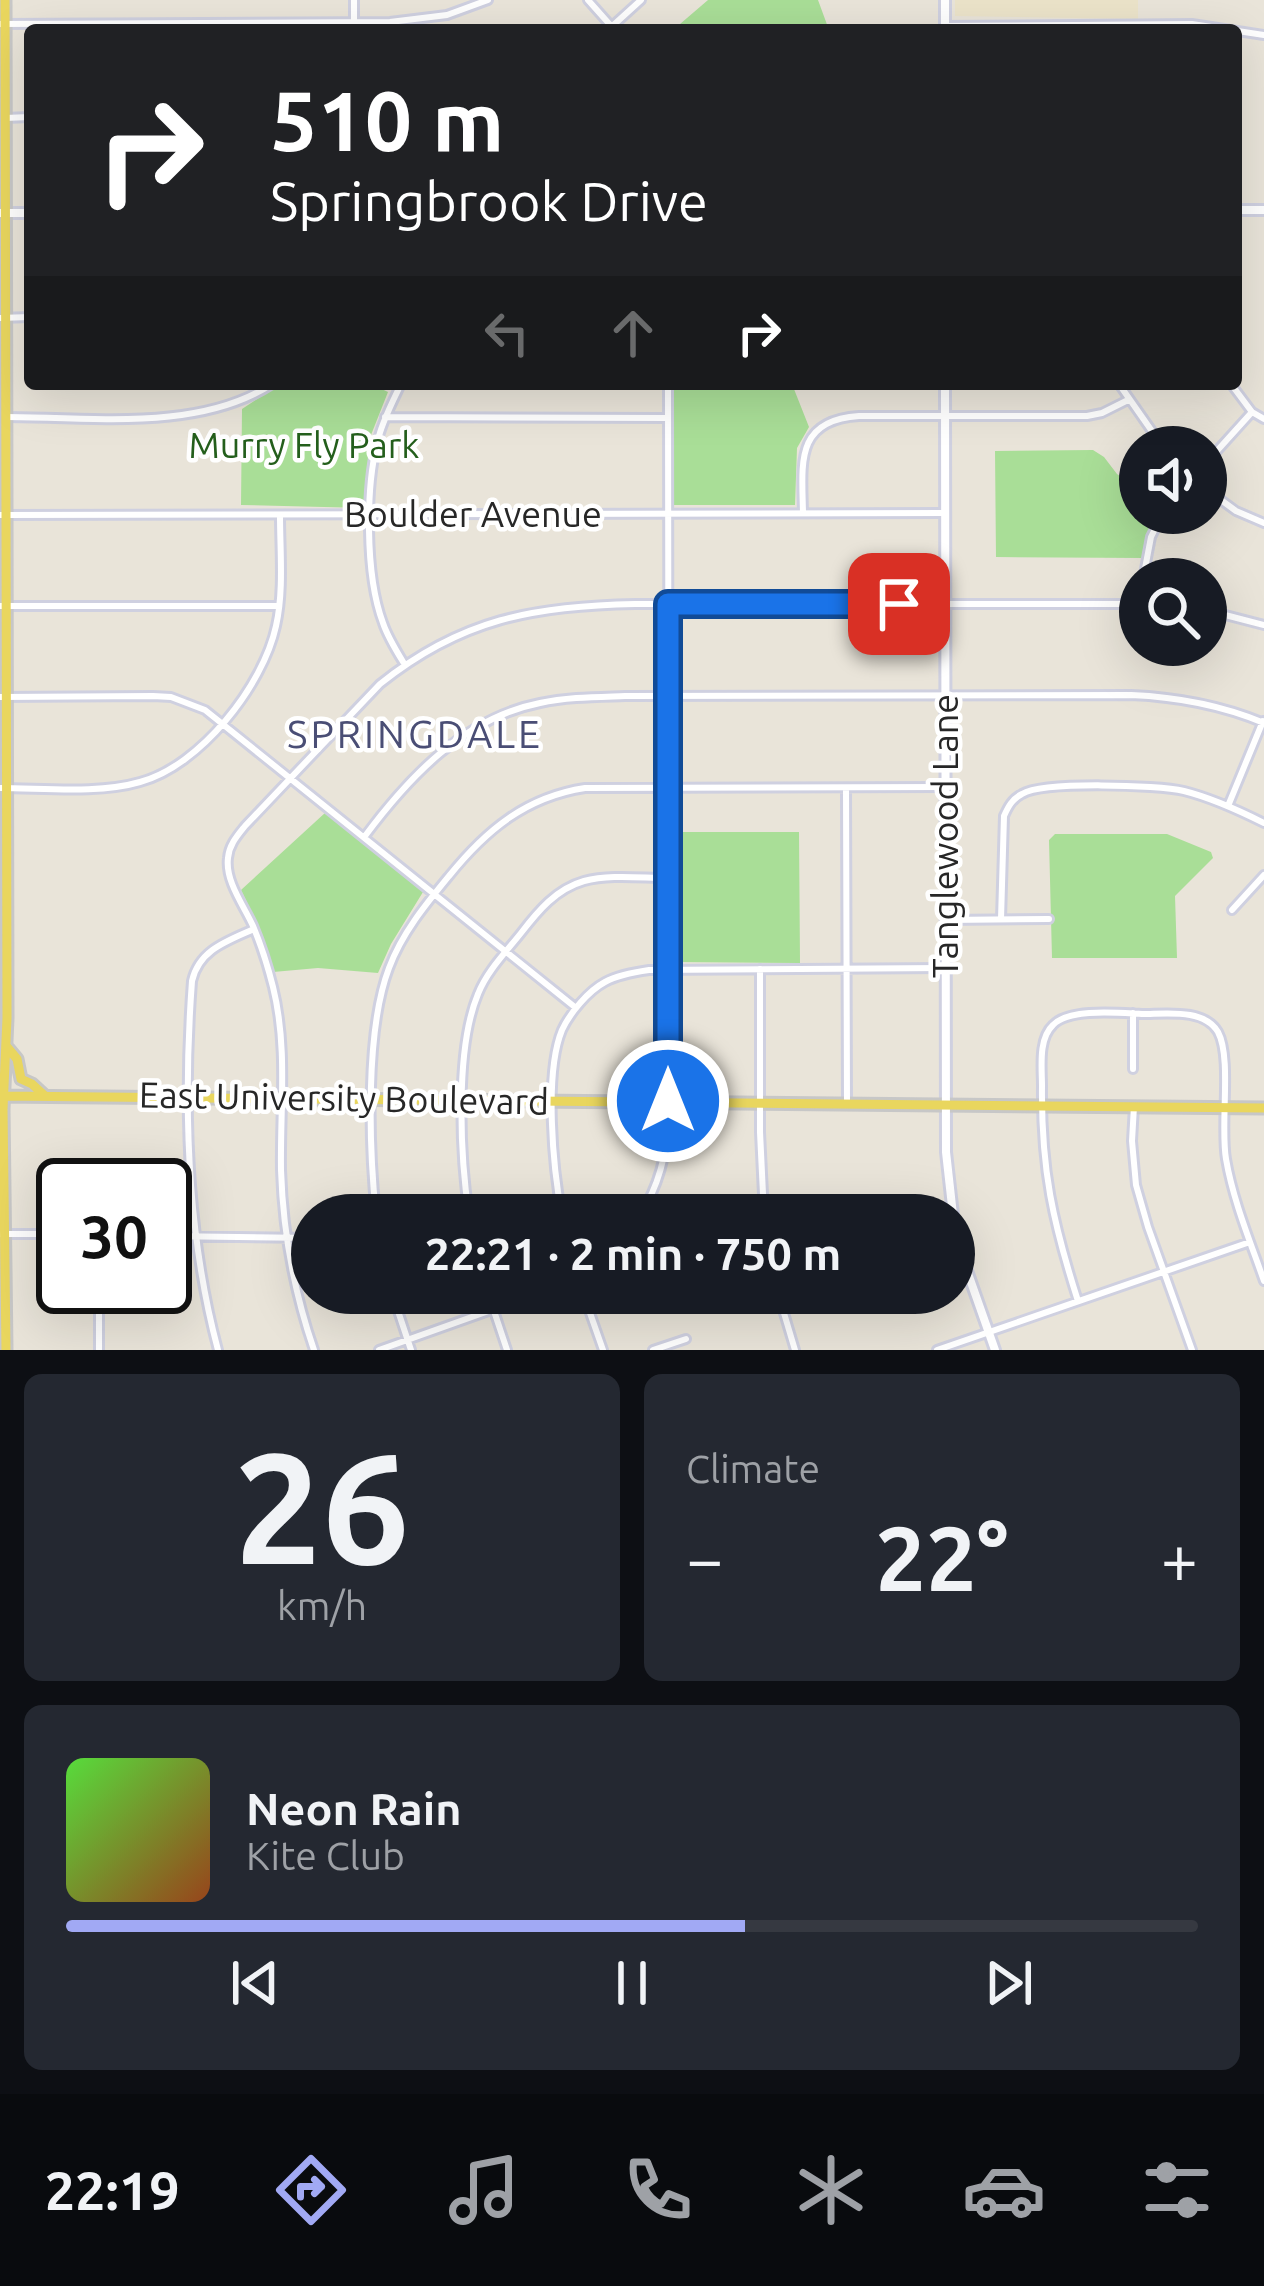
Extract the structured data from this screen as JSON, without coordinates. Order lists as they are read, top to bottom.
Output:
{
  "streets": {
    "main road": ["Tanglewood Lane", "East University Boulevard"],
    "street": ["Boulder Avenue"]
  },
  "crossings": [
    ["Boulder Avenue", "Tanglewood Lane"],
    ["Tanglewood Lane", "East University Boulevard"]
  ],
  "districts": ["SPRINGDALE"],
  "parks": ["Murry Fly Park"],
  "page": {
    "turn": ["510 m", "Springbrook Drive"],
    "limit": "30",
    "trip": "22:21 · 2 min · 750 m",
    "tile": [
      ["26", "km/h"],
      "Climate"
    ],
    "heat": ["−", "22°", "+"],
    "song": ["Neon Rain", "Kite Club"],
    "tabs": "22:19"
  }
}
